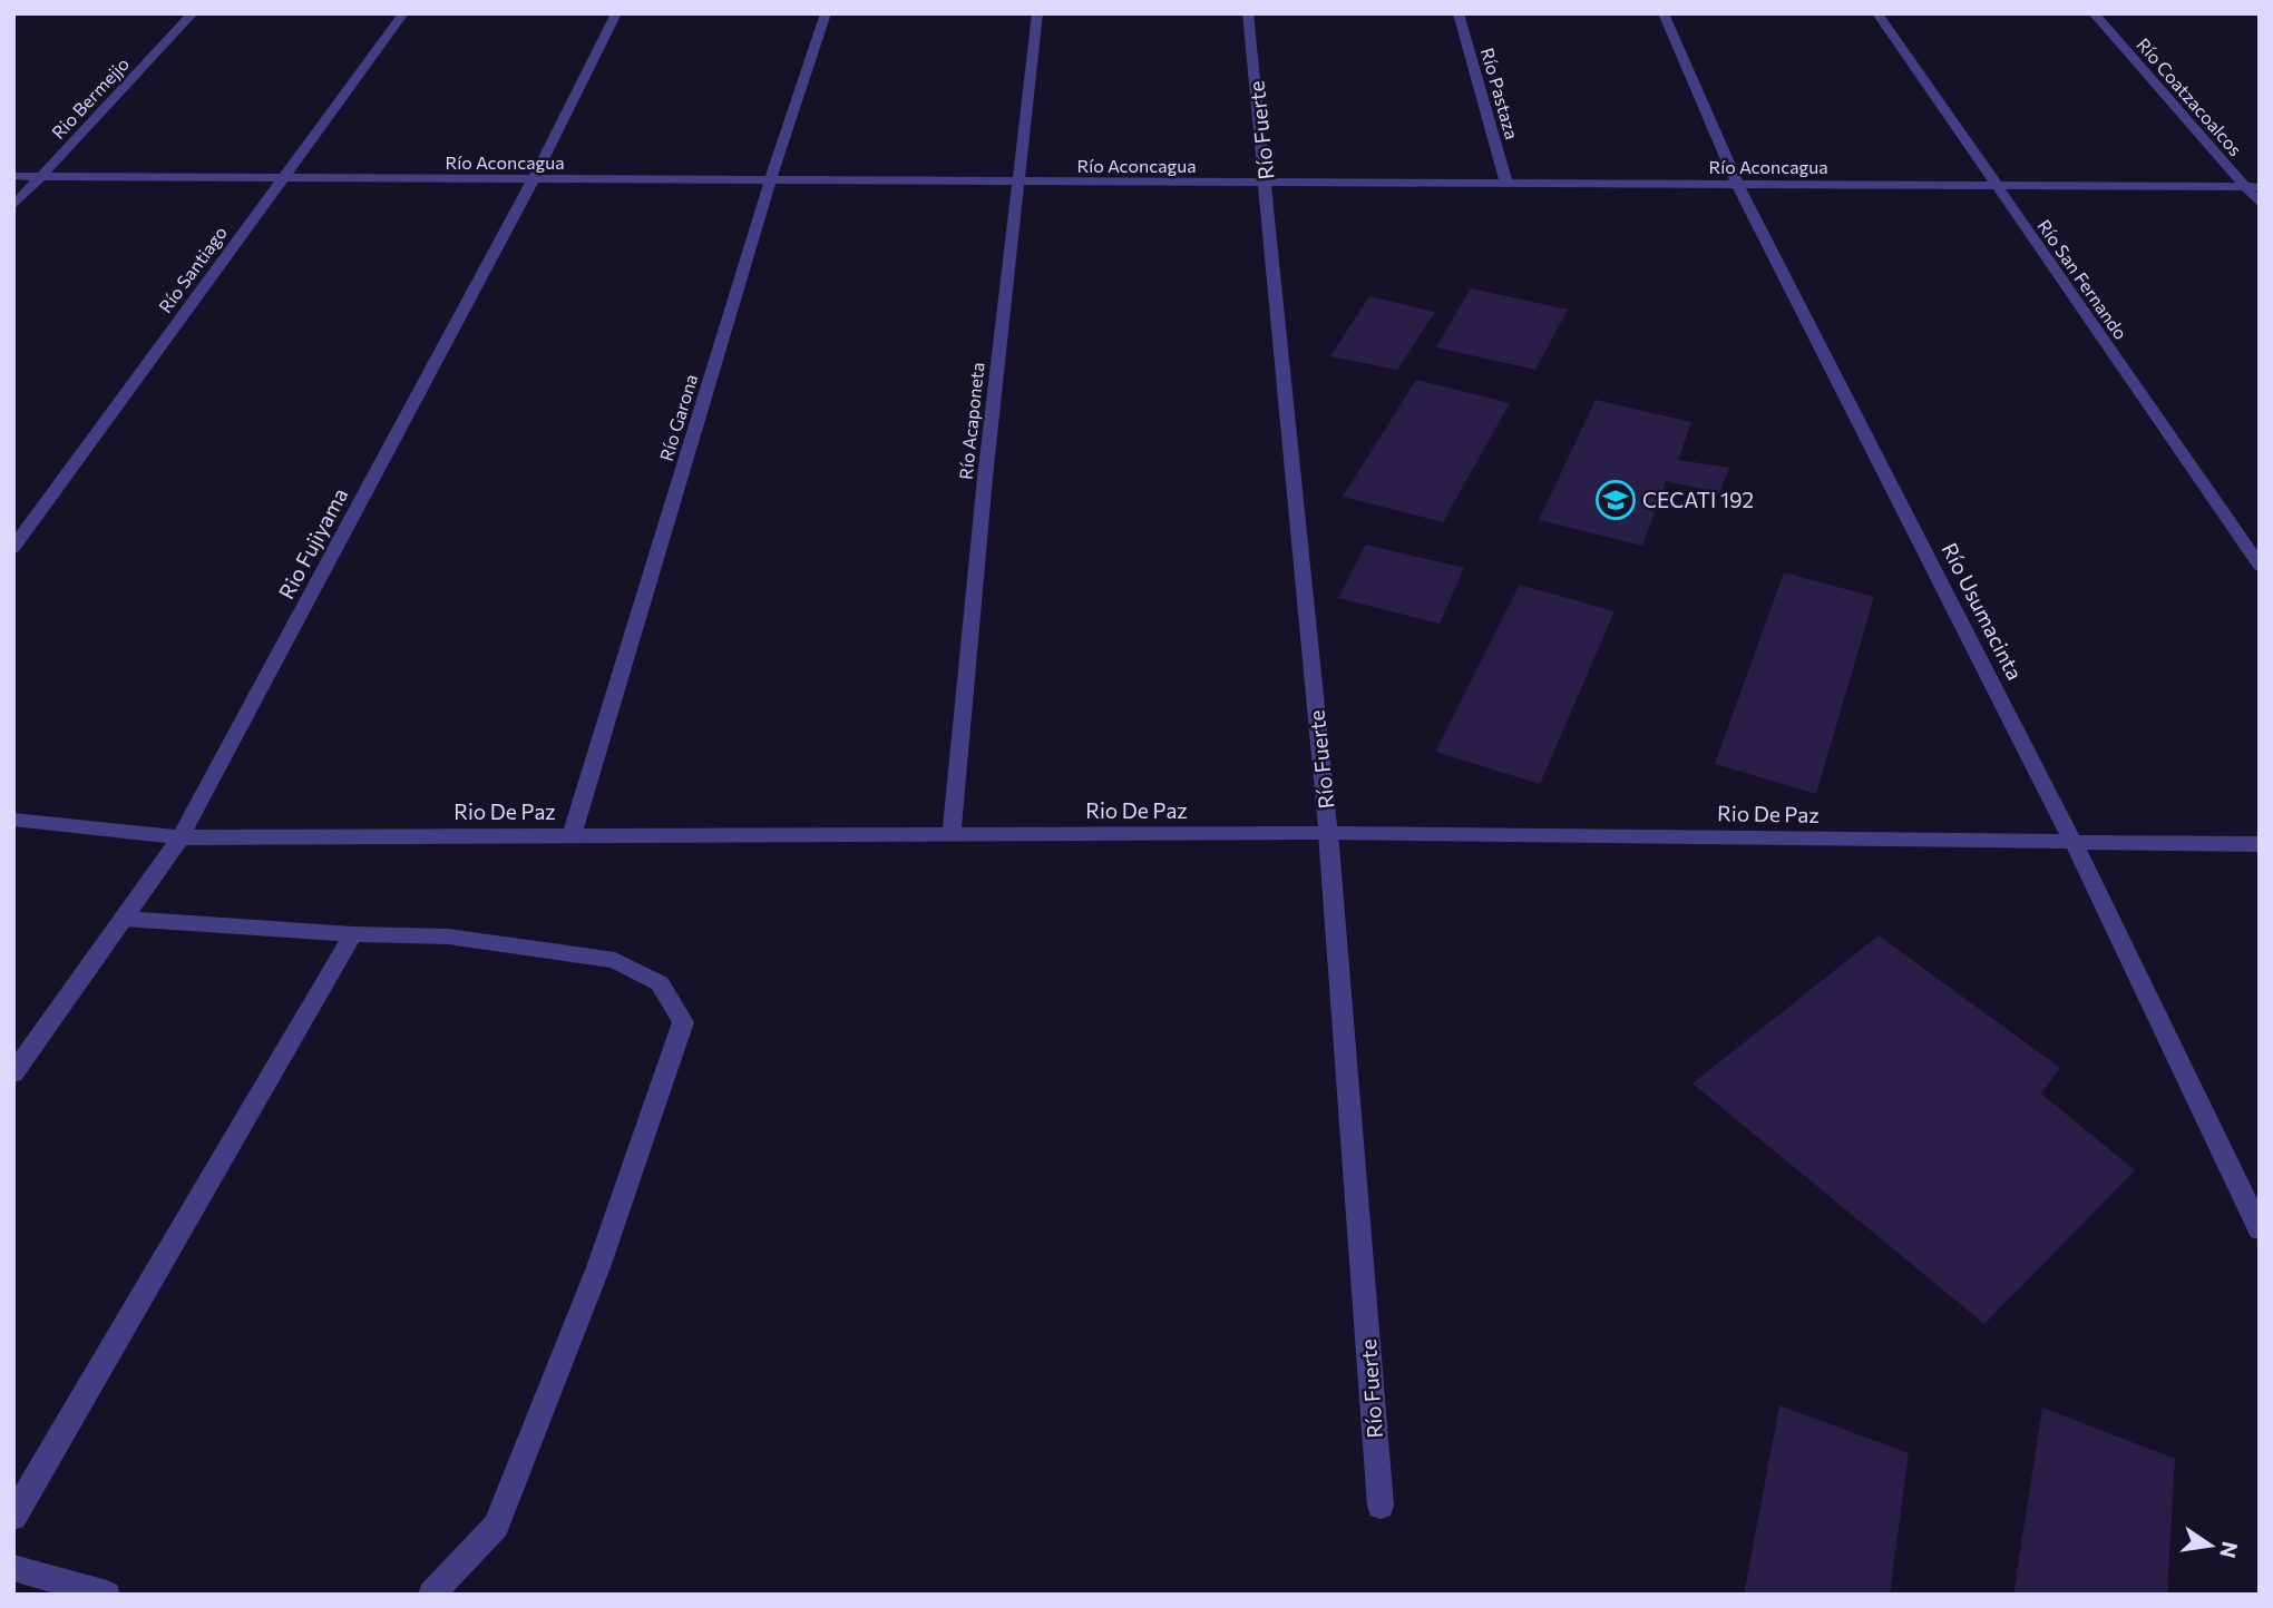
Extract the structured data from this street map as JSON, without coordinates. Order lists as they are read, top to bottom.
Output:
{
  "streets": {
    "street": [
      "Río Pastaza",
      "Río Coatzacoalcos",
      "Rio Bermejjo",
      "Río Fuerte",
      "Río Aconcagua",
      "Río Santiago",
      "Río San Fernando",
      "Río Garona",
      "Río Acaponeta",
      "Rio Fujiyama",
      "Río Usumacinta",
      "Rio De Paz"
    ]
  },
  "crossings": [
    ["Río Pastaza", "Río Aconcagua"],
    ["Río Coatzacoalcos", "Río Aconcagua"],
    ["Rio Bermejjo", "Río Aconcagua"],
    ["Río Fuerte", "Río Aconcagua"],
    ["Río Fuerte", "Rio De Paz"],
    ["Río Aconcagua", "Río Santiago"],
    ["Río Aconcagua", "Río San Fernando"],
    ["Río Aconcagua", "Río Garona"],
    ["Río Aconcagua", "Río Acaponeta"],
    ["Río Aconcagua", "Rio Fujiyama"],
    ["Río Aconcagua", "Río Usumacinta"],
    ["Río Garona", "Rio De Paz"],
    ["Río Acaponeta", "Rio De Paz"],
    ["Rio Fujiyama", "Rio De Paz"],
    ["Río Usumacinta", "Rio De Paz"]
  ],
  "places": {
    "school or university": ["CECATI 192"]
  },
  "north": "right"
}
